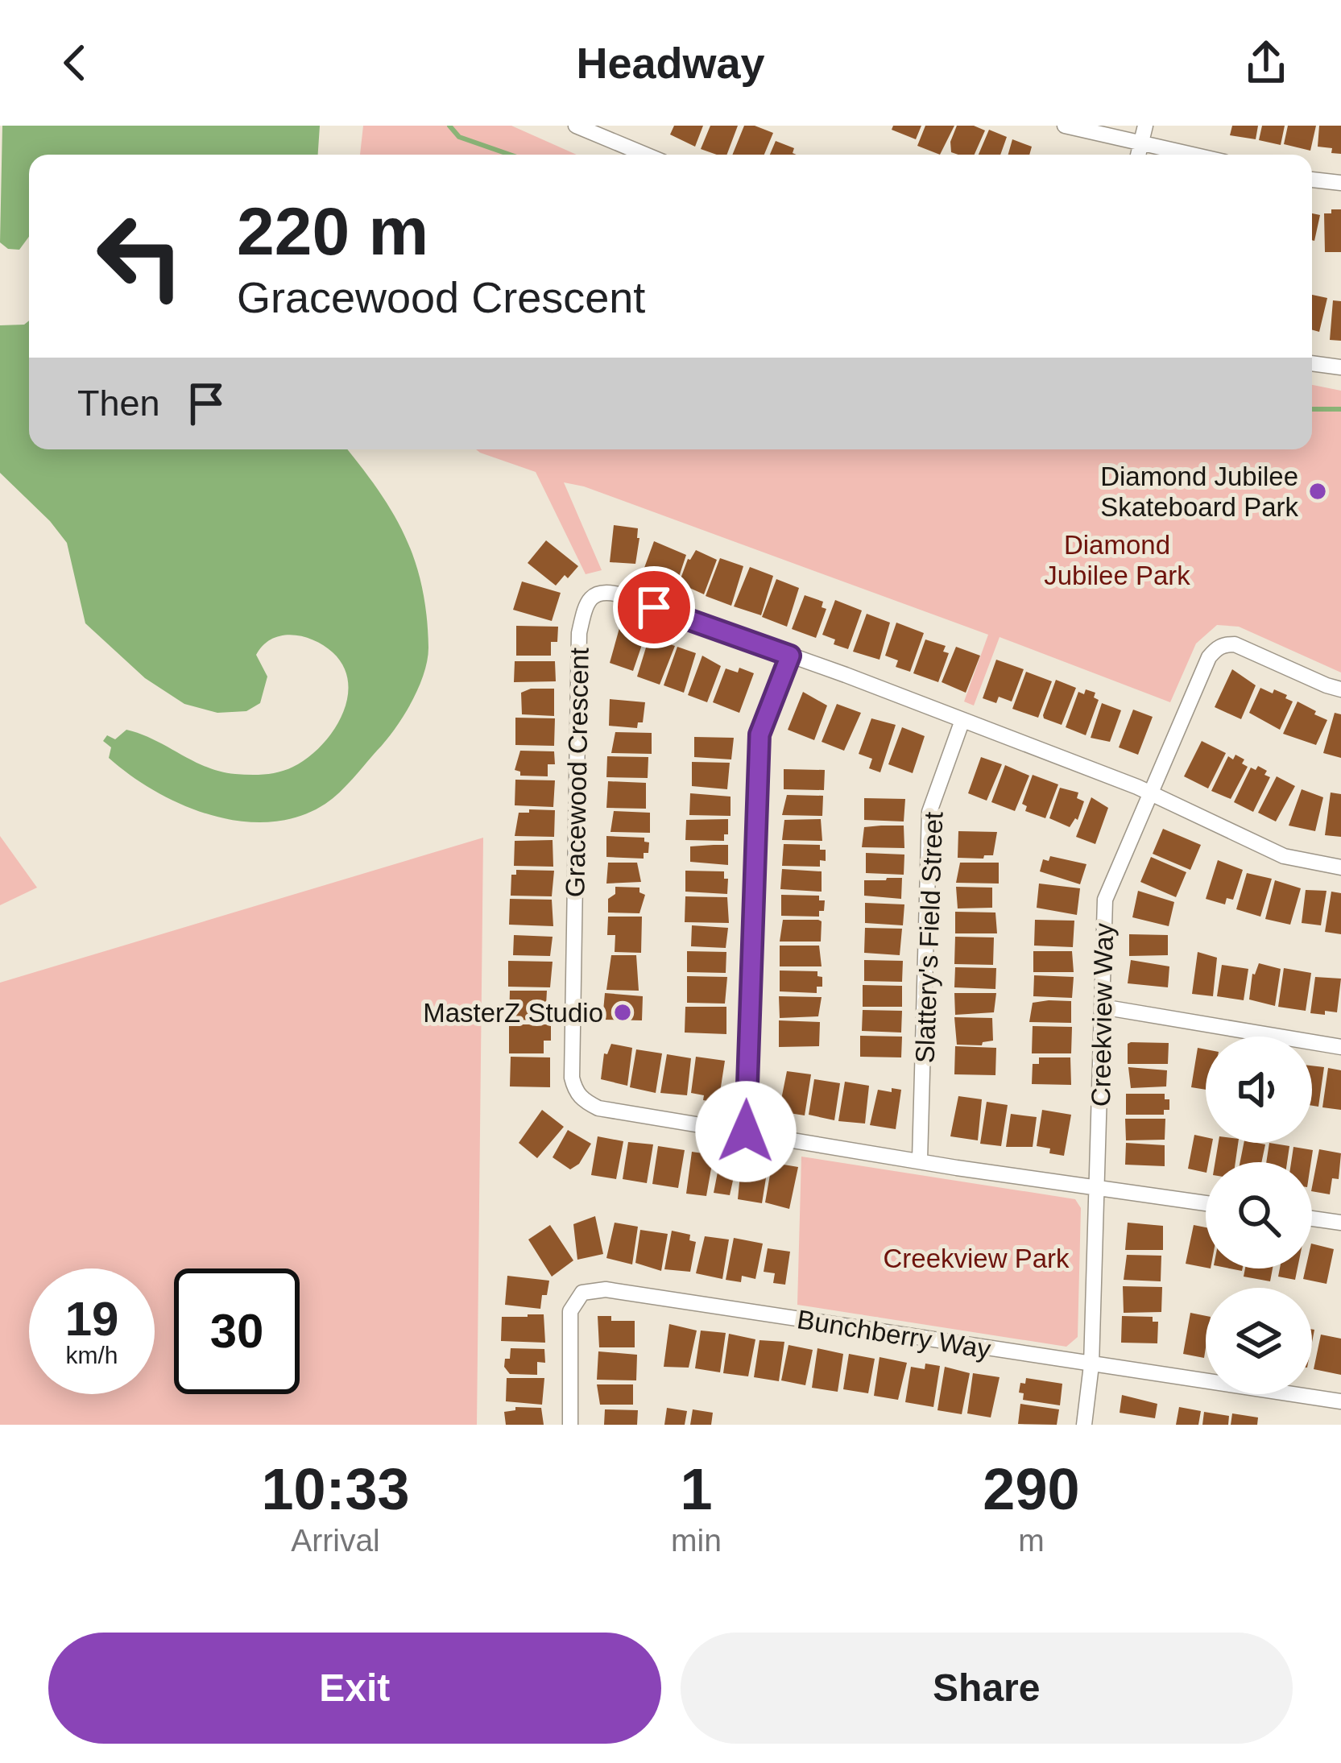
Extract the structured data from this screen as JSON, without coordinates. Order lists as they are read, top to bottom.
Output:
{
  "streets": {
    "street": [
      "Gracewood Crescent",
      "Slattery's Field Street",
      "Creekview Way",
      "Bunchberry Way"
    ]
  },
  "crossings": [
    ["Gracewood Crescent", "Slattery's Field Street"],
    ["Gracewood Crescent", "Creekview Way"],
    ["Creekview Way", "Bunchberry Way"]
  ],
  "parks": ["Diamond Jubilee Park", "Creekview Park"],
  "places": ["Diamond Jubilee Skateboard Park", "MasterZ Studio"],
  "page": {
    "header": "Headway",
    "turn": ["220 m", "Gracewood Crescent"],
    "then": "Then",
    "speed": "19 km/h",
    "limit": "30",
    "eta": [
      "10:33",
      "Arrival",
      "1",
      "min",
      "290",
      "m"
    ],
    "buttons": ["Exit", "Share"]
  }
}
